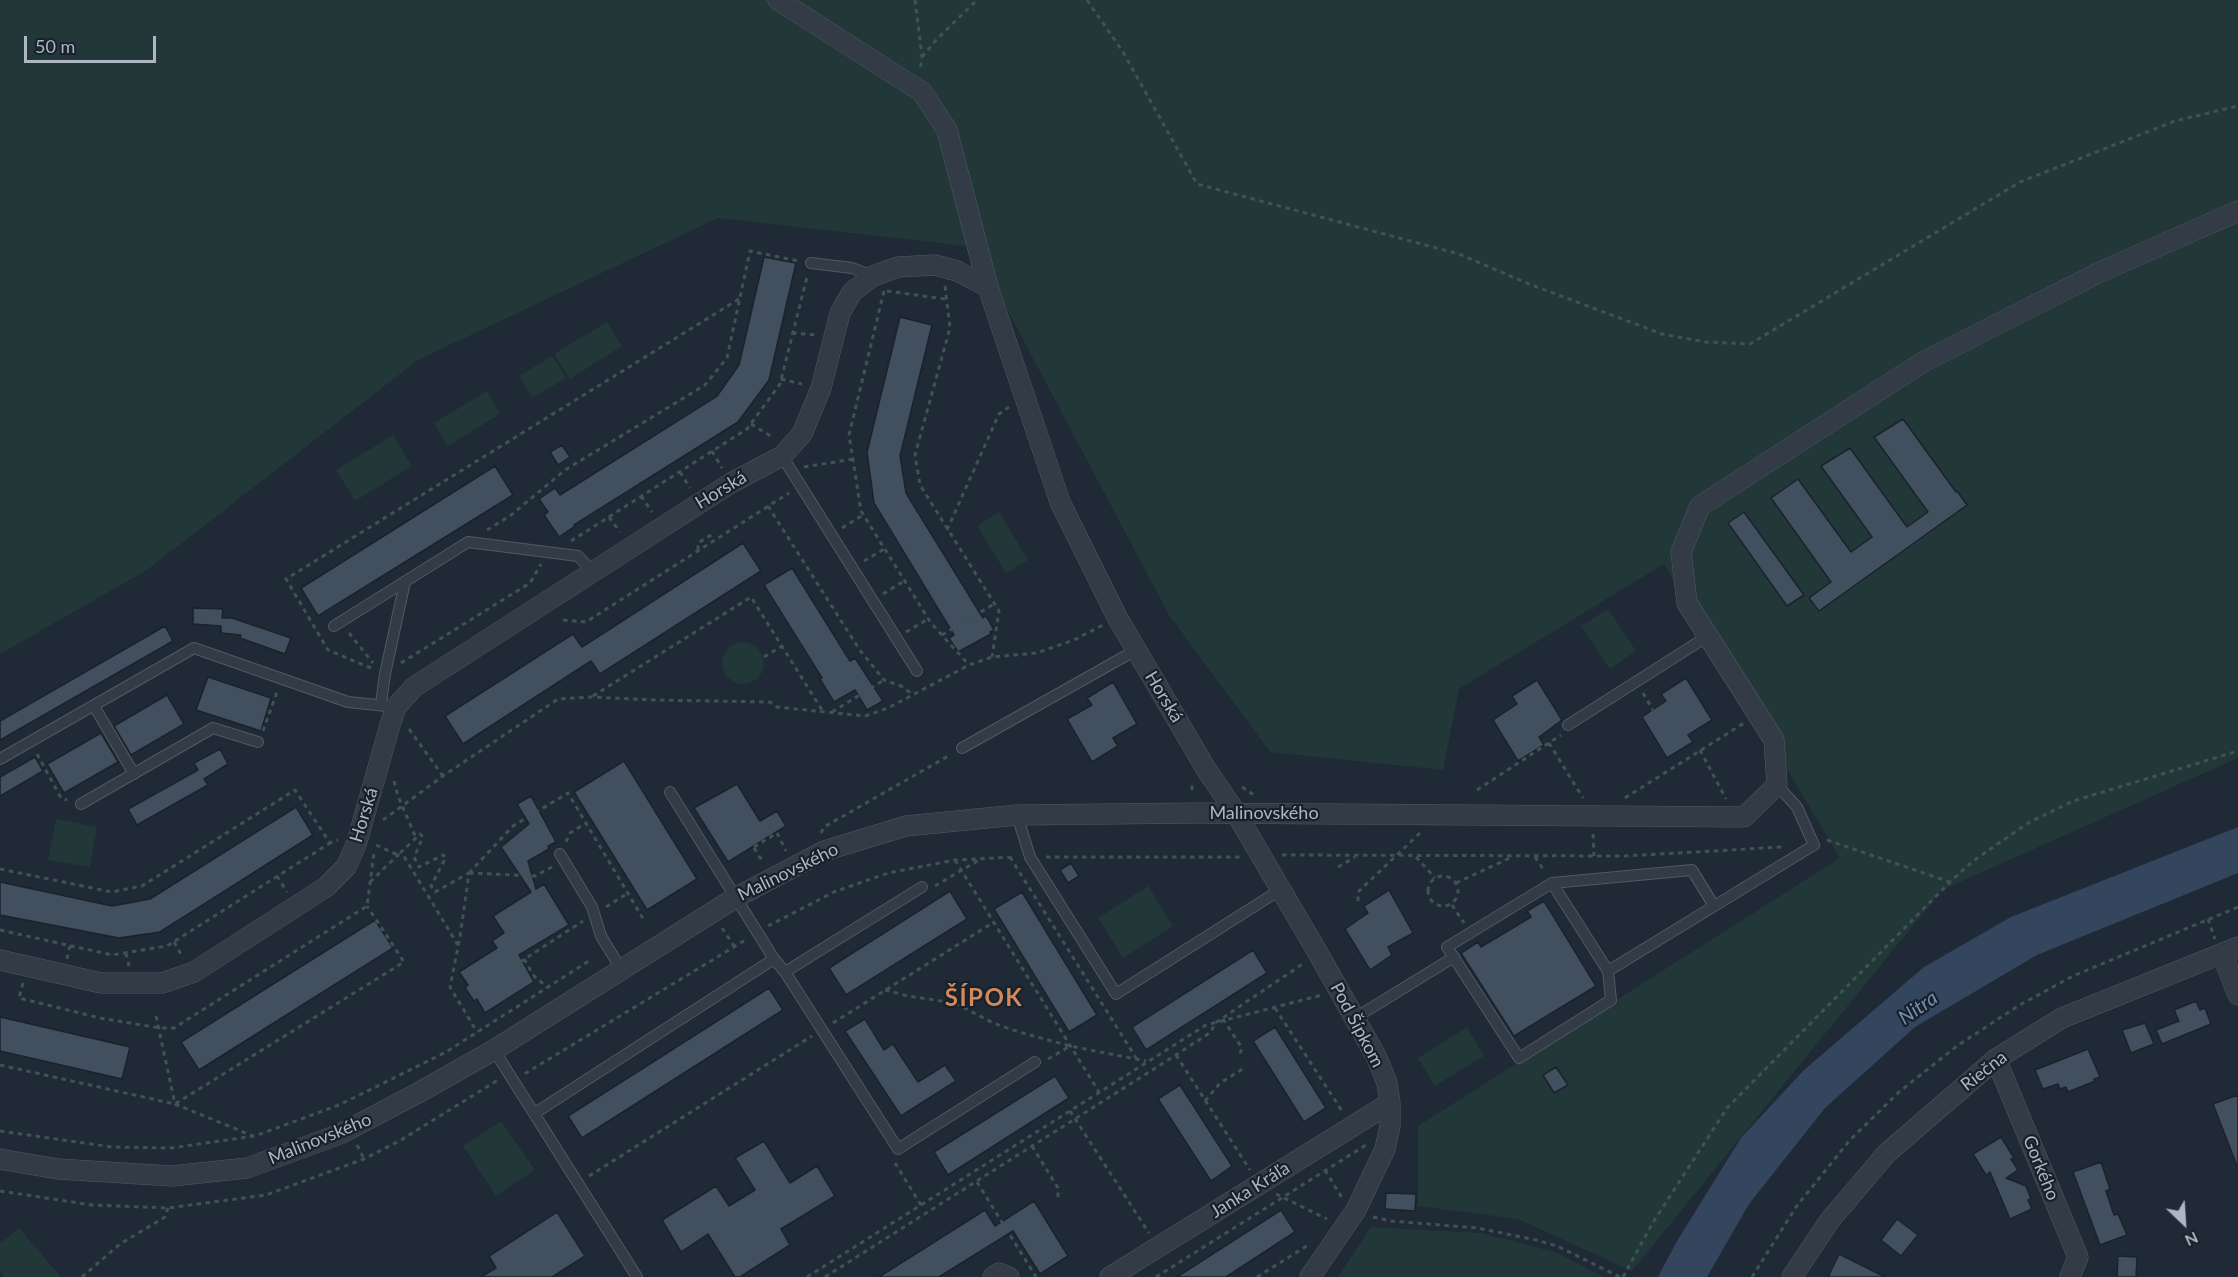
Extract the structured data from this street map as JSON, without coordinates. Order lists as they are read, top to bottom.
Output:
{
  "streets": {
    "street": [
      "Horská",
      "Malinovského",
      "Pod Šípkom",
      "Riečna",
      "Gorkého",
      "Janka Kráľa"
    ]
  },
  "crossings": [
    ["Horská", "Malinovského"],
    ["Horská", "Pod Šípkom"],
    ["Malinovského", "Pod Šípkom"],
    ["Pod Šípkom", "Janka Kráľa"],
    ["Riečna", "Gorkého"]
  ],
  "districts": ["ŠÍPOK"],
  "water": ["Nitra"],
  "scale_bar": "50 m",
  "north": "bottom right"
}
